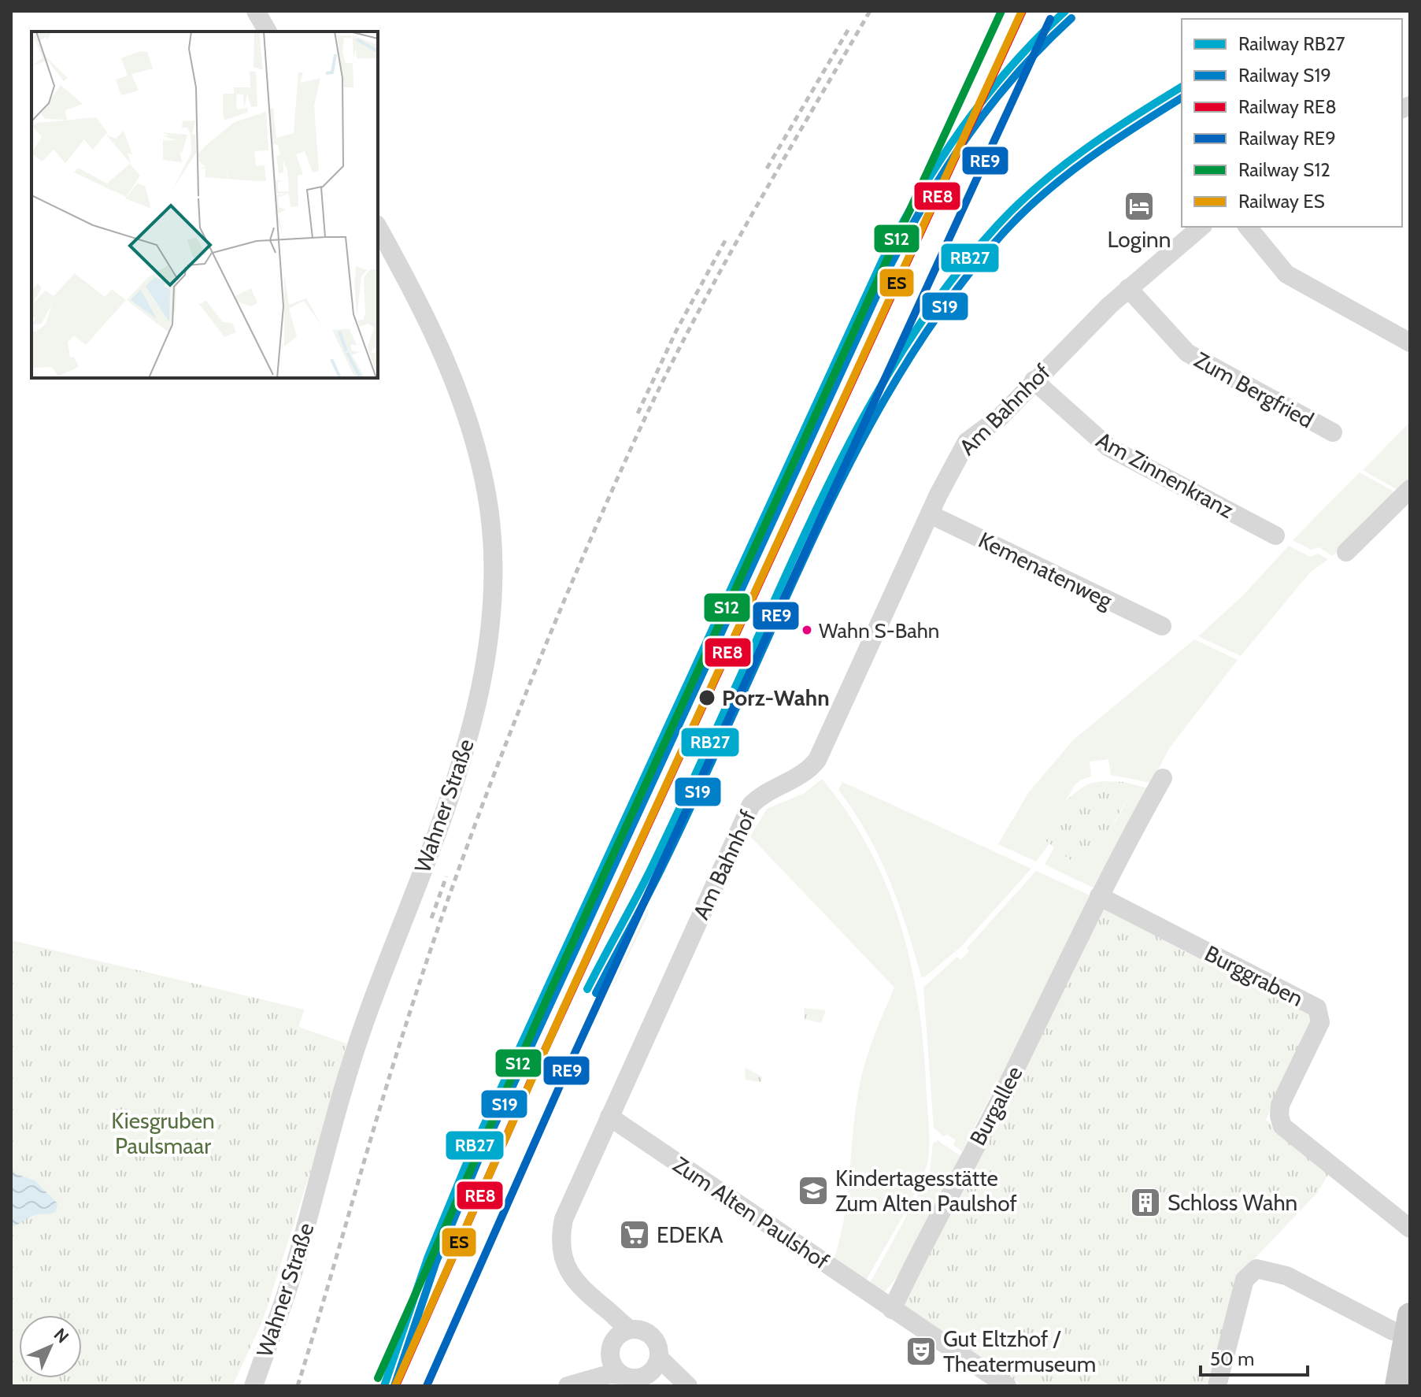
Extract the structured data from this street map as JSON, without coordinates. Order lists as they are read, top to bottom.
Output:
{
  "streets": {
    "street": [
      "Zum Bergfried",
      "Am Bahnhof",
      "Am Zinnenkranz",
      "Kemenatenweg",
      "Wahner Straße",
      "Burggraben",
      "Burgallee",
      "Zum Alten Paulshof"
    ]
  },
  "crossings": [
    ["Zum Bergfried", "Am Bahnhof"],
    ["Am Bahnhof", "Am Zinnenkranz"],
    ["Am Bahnhof", "Kemenatenweg"],
    ["Am Bahnhof", "Zum Alten Paulshof"],
    ["Burggraben", "Burgallee"],
    ["Burgallee", "Zum Alten Paulshof"]
  ],
  "parks": ["Kiesgruben Paulsmaar"],
  "places": {
    "hotel": ["Loginn"],
    "other": ["Wahn S-Bahn", "Porz-Wahn"],
    "school or university": ["Kindertagesstätte Zum Alten Paulshof"],
    "building": ["Schloss Wahn"],
    "supermarket": ["EDEKA"],
    "theatre": ["Gut Eltzhof / Theatermuseum"]
  },
  "lines": [
    "rail line RB27",
    "rail line RE8",
    "rail line S12",
    "rail line ES",
    "rail line S19",
    "rail line RE9"
  ],
  "legend": [
    "Railway RB27",
    "Railway S19",
    "Railway RE8",
    "Railway RE9",
    "Railway S12",
    "Railway ES"
  ],
  "scale_bar": "50 m",
  "north": "top right"
}
